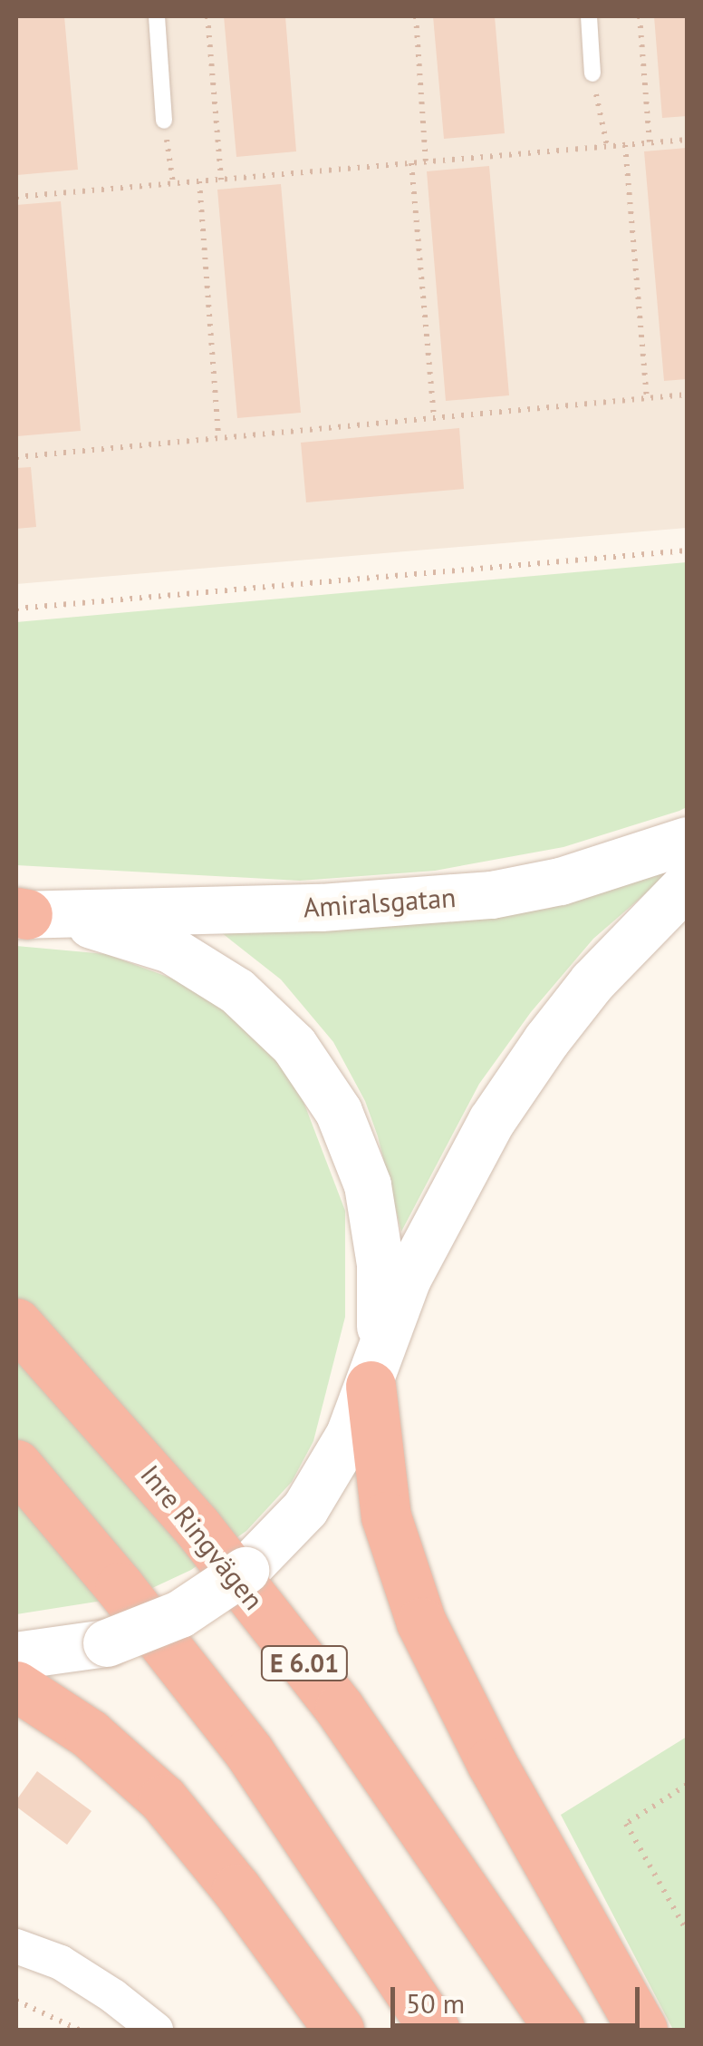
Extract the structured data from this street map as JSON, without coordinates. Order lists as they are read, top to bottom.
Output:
{
  "streets": {
    "highway": ["Inre Ringvägen", "E 6.01"],
    "main road": ["Amiralsgatan"]
  },
  "scale_bar": "50 m"
}
